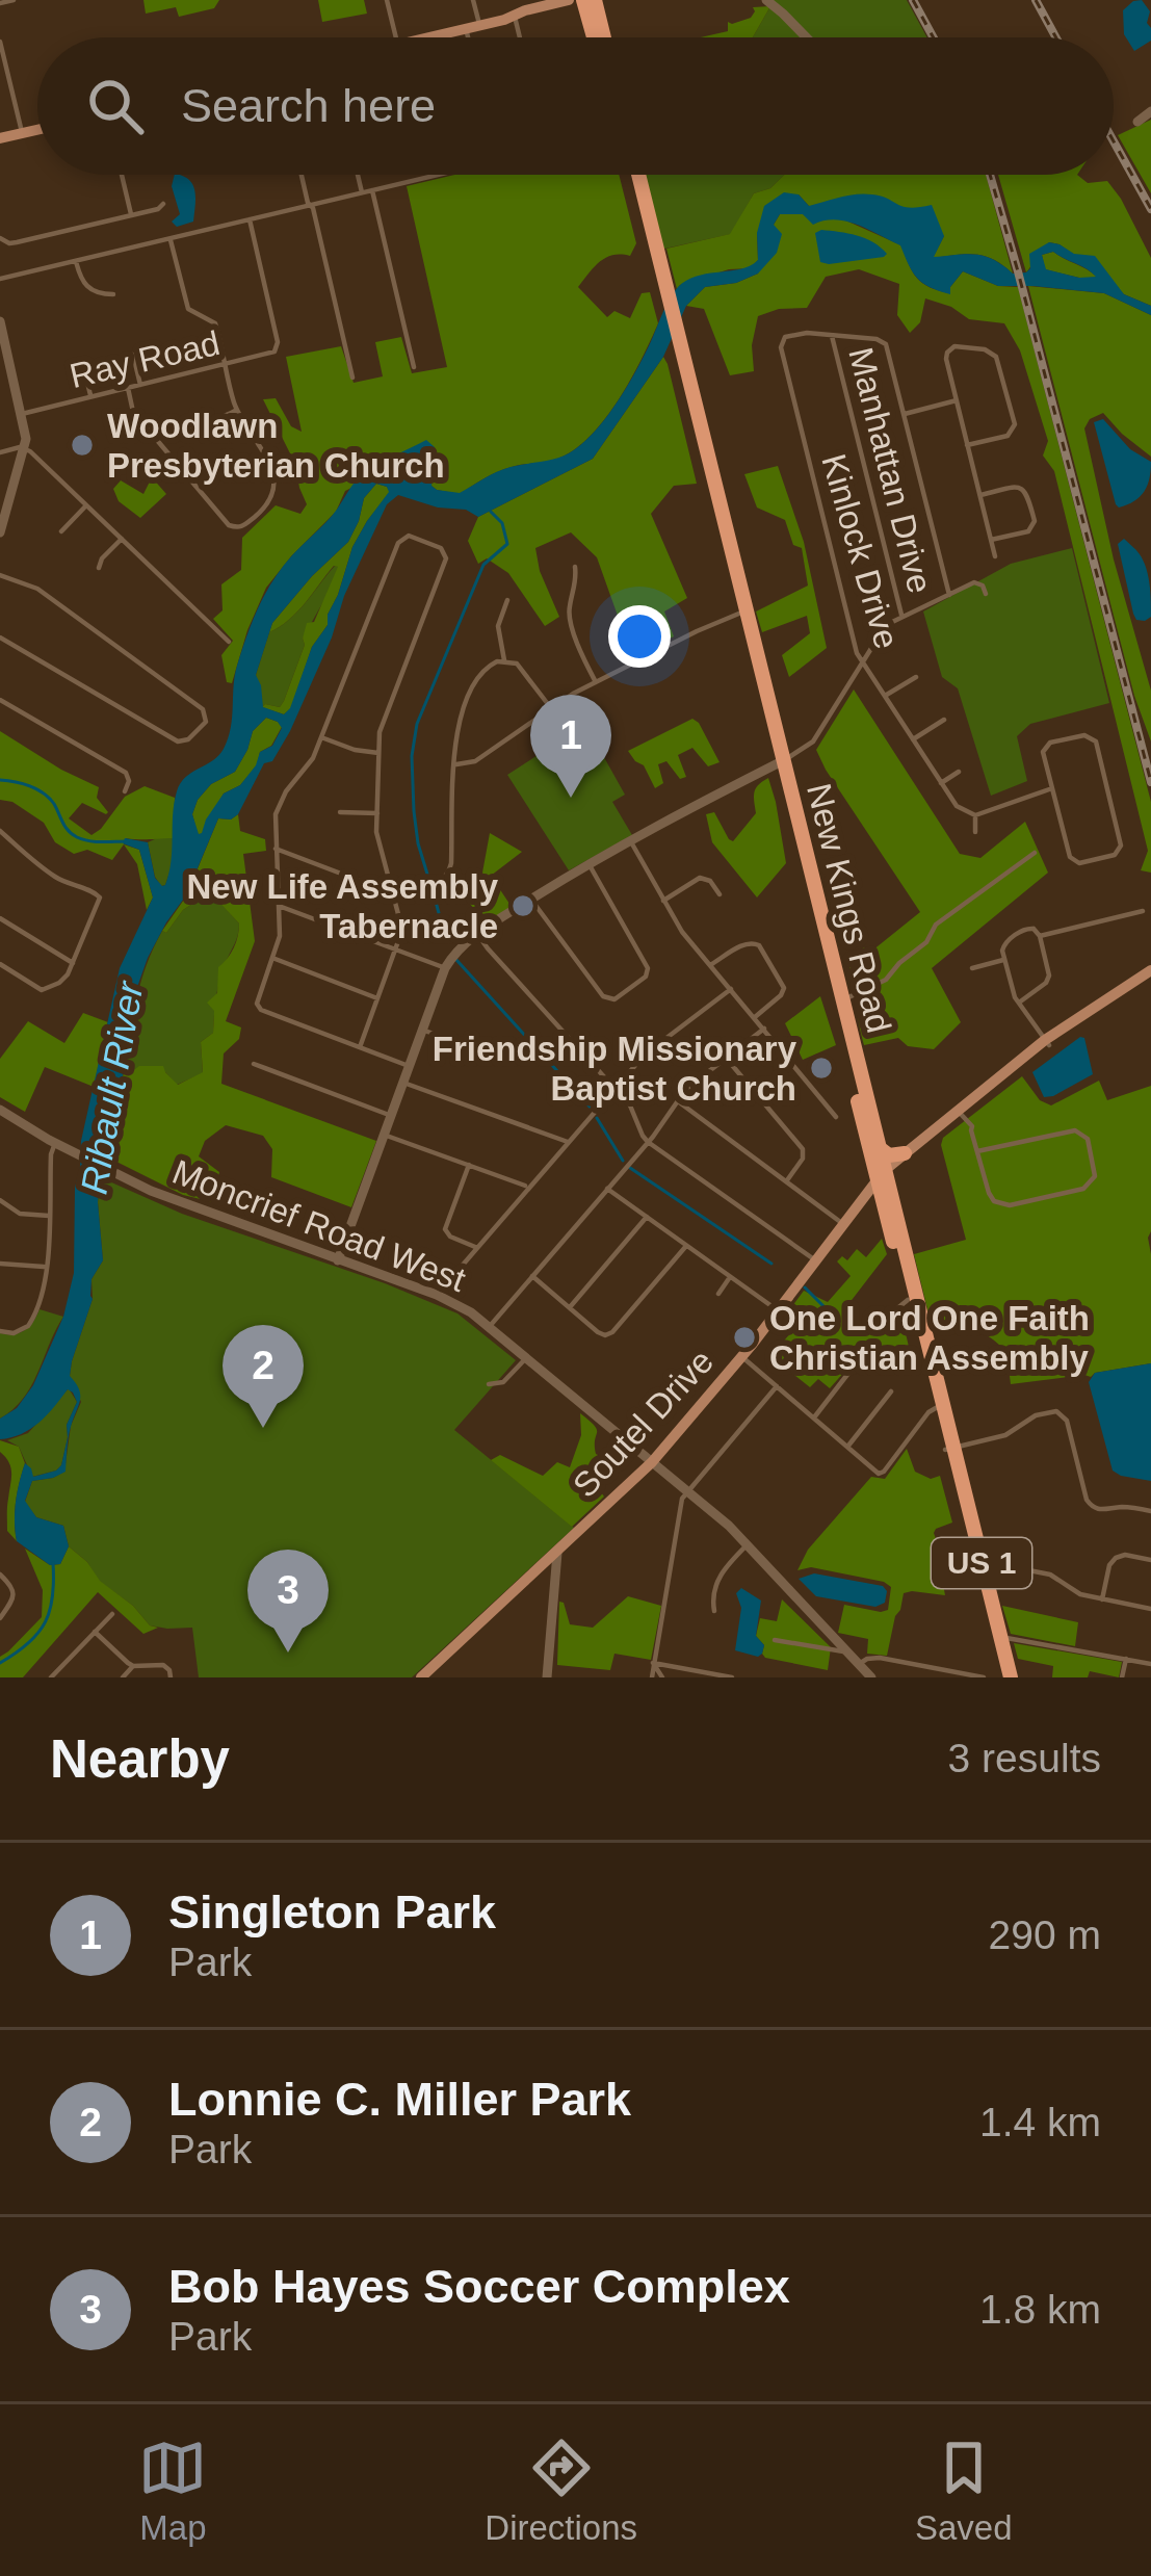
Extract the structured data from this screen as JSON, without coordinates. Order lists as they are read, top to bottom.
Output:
{
  "streets": {
    "highway": ["New Kings Road", "US 1"],
    "main road": ["Soutel Drive"],
    "street": [
      "Ray Road",
      "Manhattan Drive",
      "Kinlock Drive",
      "Moncrief Road West"
    ]
  },
  "crossings": [
    ["Manhattan Drive", "Kinlock Drive"],
    ["New Kings Road", "Soutel Drive"],
    ["Moncrief Road West", "Soutel Drive"]
  ],
  "water": ["Ribault River"],
  "places": [
    "Woodlawn Presbyterian Church",
    "New Life Assembly Tabernacle",
    "Friendship Missionary Baptist Church",
    "One Lord One Faith Christian Assembly"
  ],
  "page": {
    "search": "Search here",
    "pins": ["1", "2", "3"],
    "heading": ["Nearby", "3 results"],
    "list": [
      {
        "mark": "1",
        "name": "Singleton Park",
        "note": "Park",
        "value": "290 m"
      },
      {
        "mark": "2",
        "name": "Lonnie C. Miller Park",
        "note": "Park",
        "value": "1.4 km"
      },
      {
        "mark": "3",
        "name": "Bob Hayes Soccer Complex",
        "note": "Park",
        "value": "1.8 km"
      }
    ],
    "nav": ["Map", "Directions", "Saved"]
  }
}
